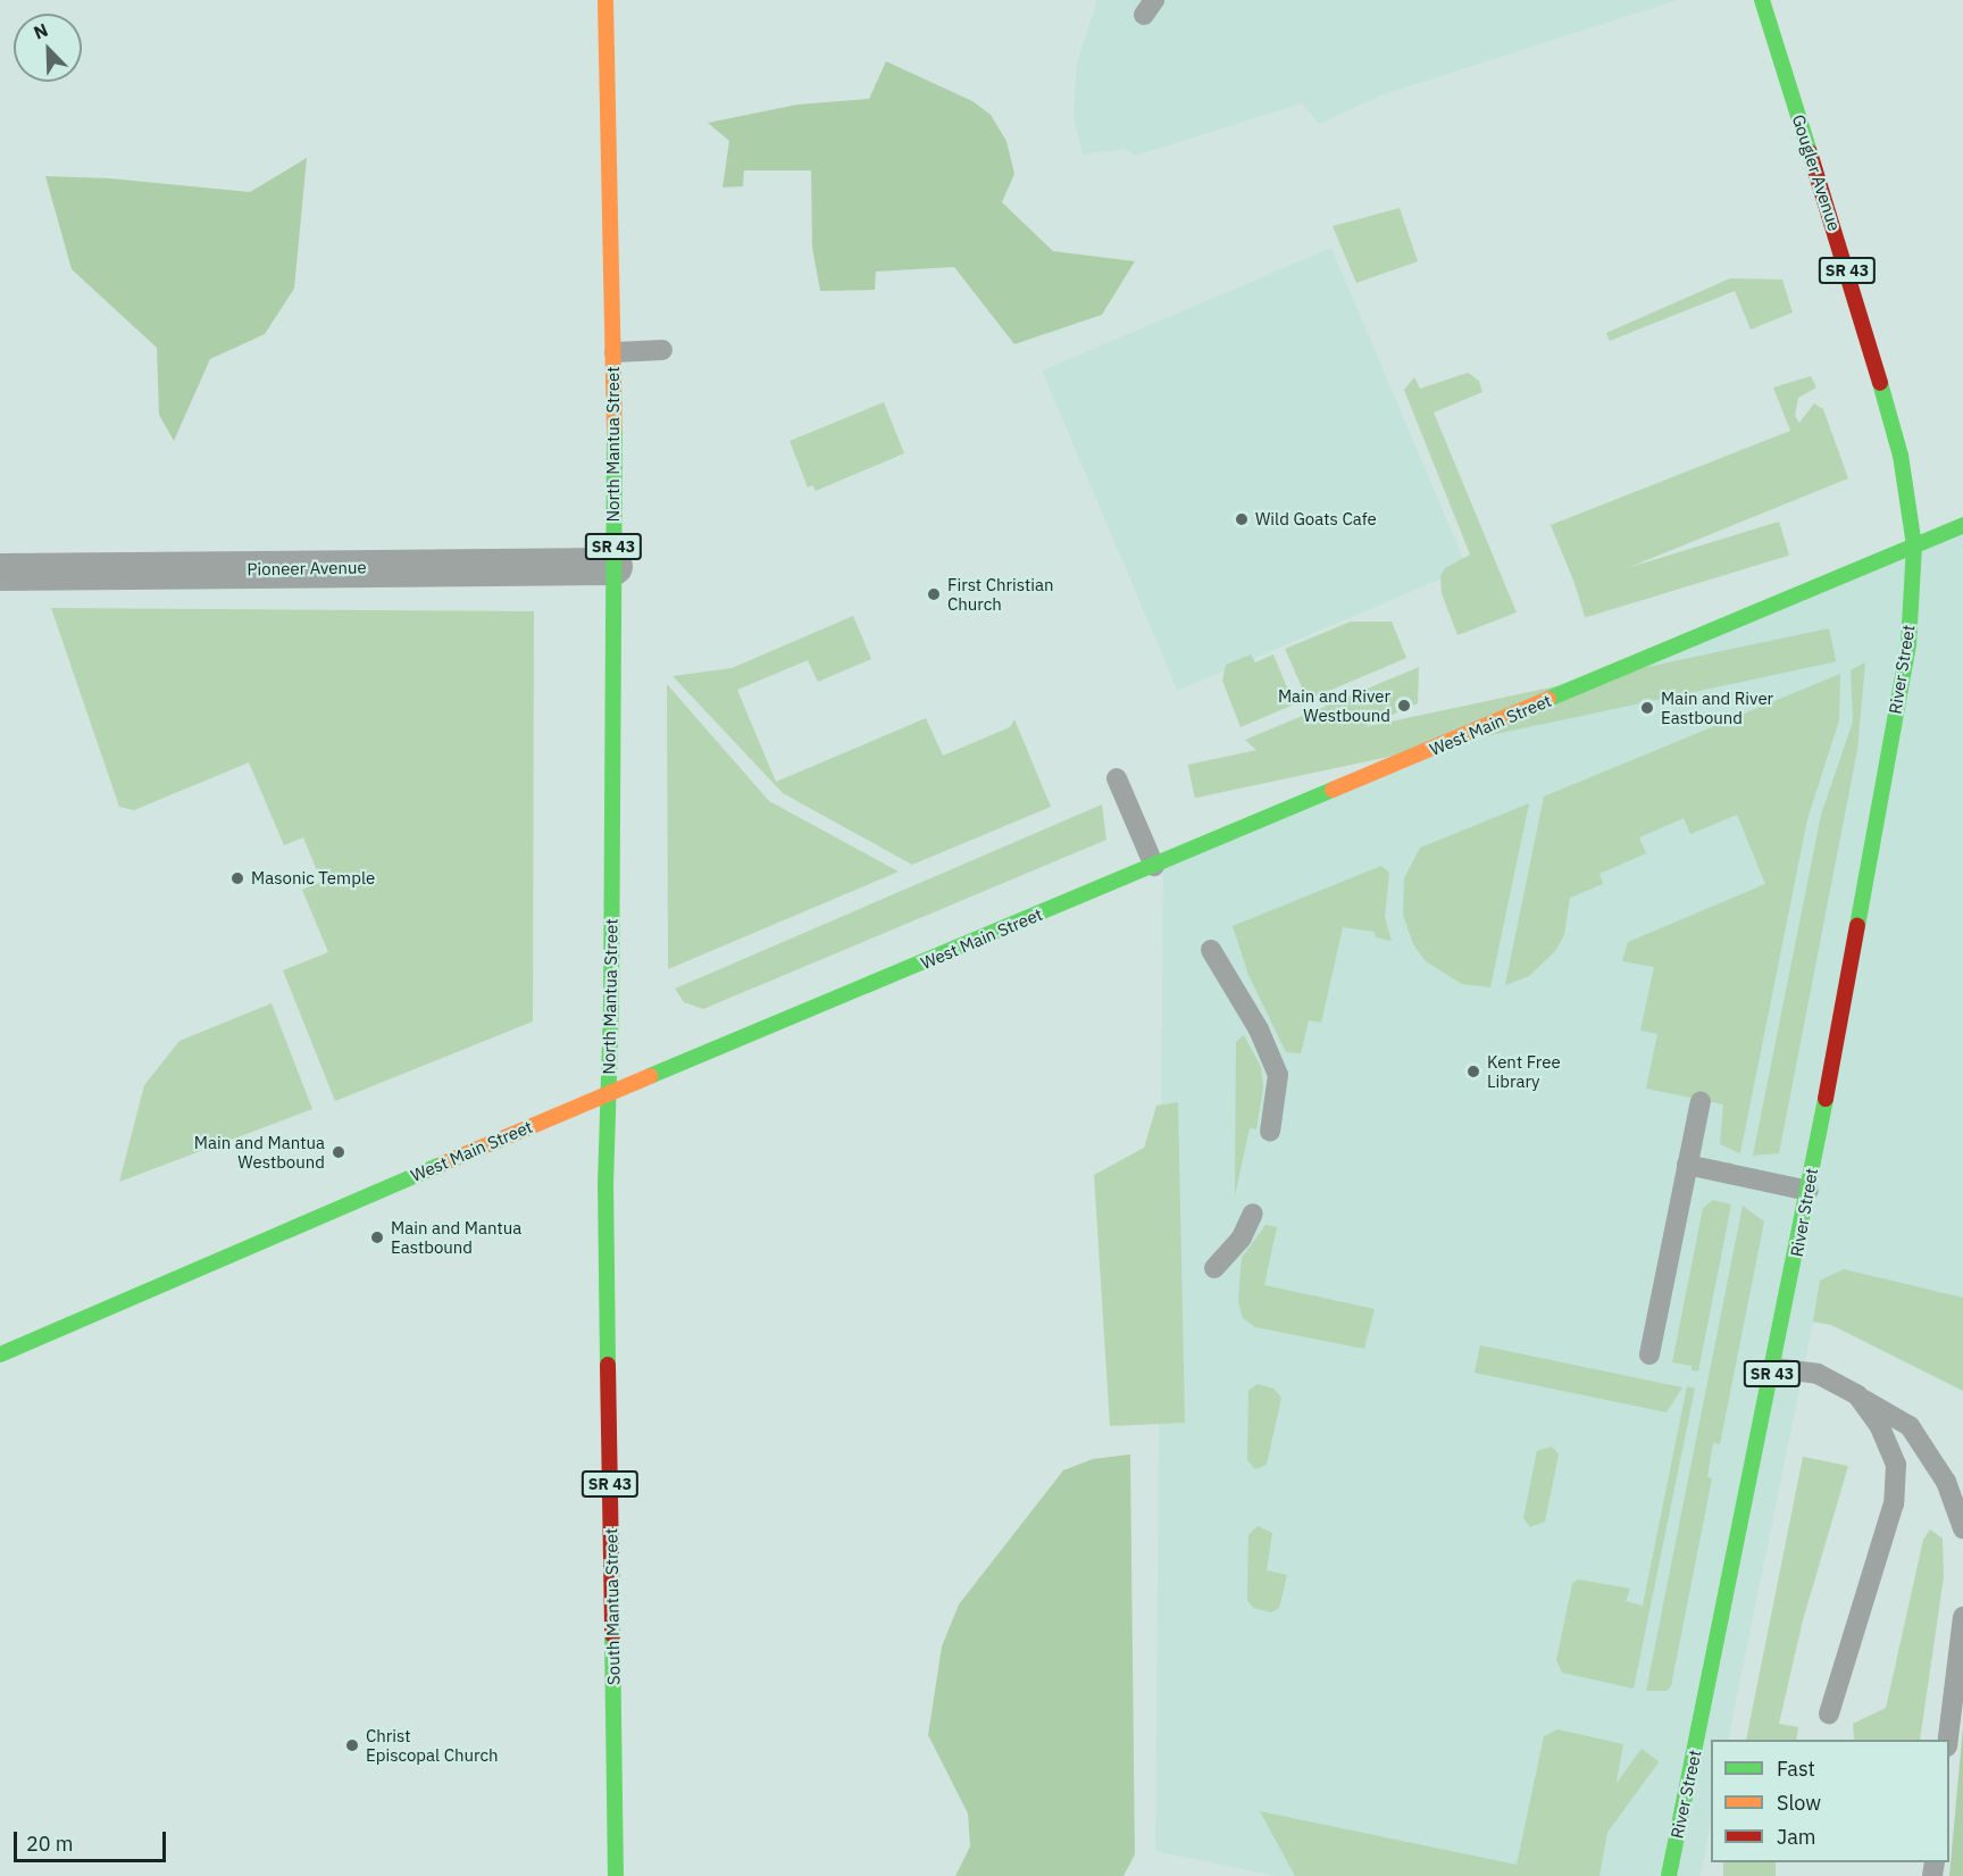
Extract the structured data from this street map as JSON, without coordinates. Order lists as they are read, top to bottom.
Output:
{
  "streets": {
    "main road": [
      "Gougler Avenue",
      "SR 43",
      "North Mantua Street",
      "River Street",
      "West Main Street",
      "South Mantua Street"
    ],
    "street": ["Pioneer Avenue"]
  },
  "crossings": [
    ["Gougler Avenue", "River Street"],
    ["Gougler Avenue", "West Main Street"],
    ["North Mantua Street", "Pioneer Avenue"],
    ["North Mantua Street", "West Main Street"],
    ["North Mantua Street", "South Mantua Street"],
    ["River Street", "West Main Street"],
    ["West Main Street", "South Mantua Street"]
  ],
  "places": [
    "Wild Goats Cafe",
    "First Christian Church",
    "Main and River Westbound",
    "Main and River Eastbound",
    "Masonic Temple",
    "Kent Free Library",
    "Main and Mantua Westbound",
    "Main and Mantua Eastbound",
    "Christ Episcopal Church"
  ],
  "legend": ["Fast", "Slow", "Jam"],
  "scale_bar": "20 m",
  "north": "top left"
}
